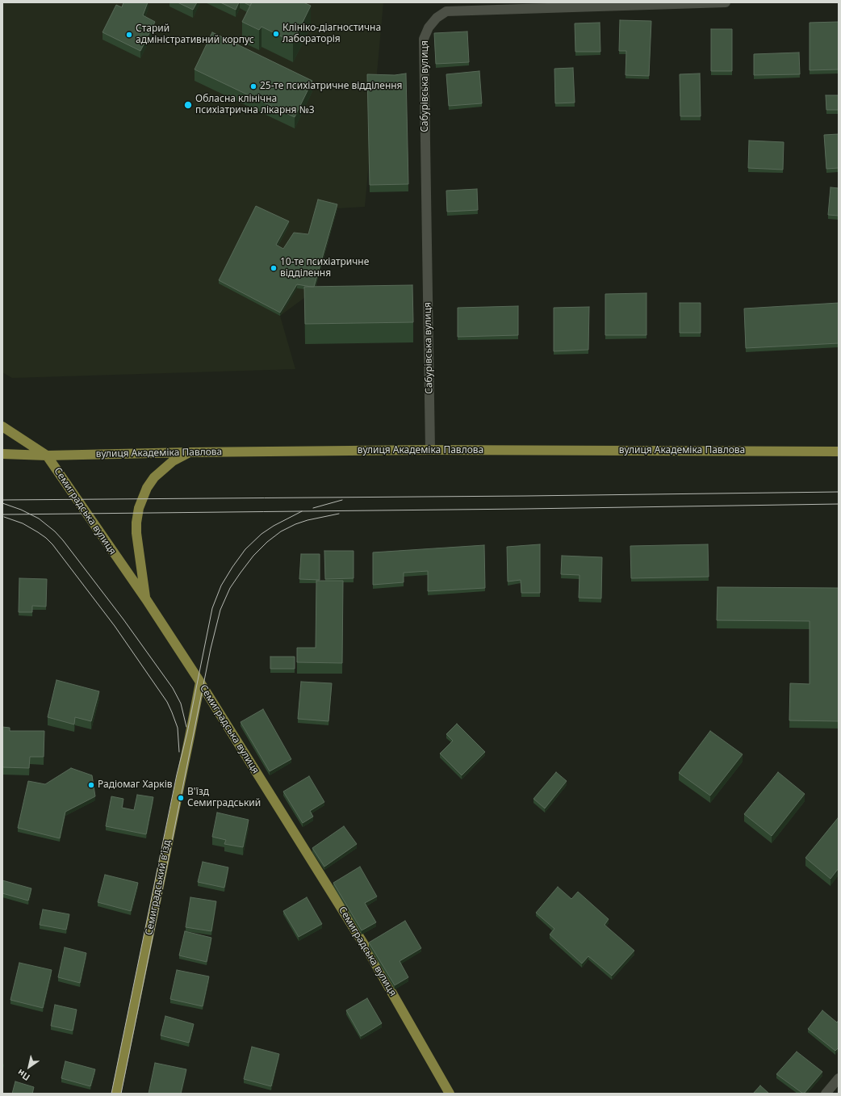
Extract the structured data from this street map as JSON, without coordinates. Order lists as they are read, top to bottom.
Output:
{
  "streets": {
    "main road": ["вулиця Академіка Павлова", "Семиградська вулиця", "Семиградський в’їзд"],
    "street": ["Сабурівська вулиця"]
  },
  "crossings": [
    ["Сабурівська вулиця", "вулиця Академіка Павлова"],
    ["вулиця Академіка Павлова", "Семиградська вулиця"],
    ["Семиградська вулиця", "Семиградський в’їзд"]
  ],
  "places": [
    "Клініко-діагностична лабораторія",
    "Старий адміністративний корпус",
    "25-те психіатричне відділення",
    "Обласна клінічна психіатрична лікарня №3",
    "10-те психіатричне відділення",
    "Радіомаг Харків",
    "В'їзд Семиградський"
  ],
  "north": "bottom left"
}
